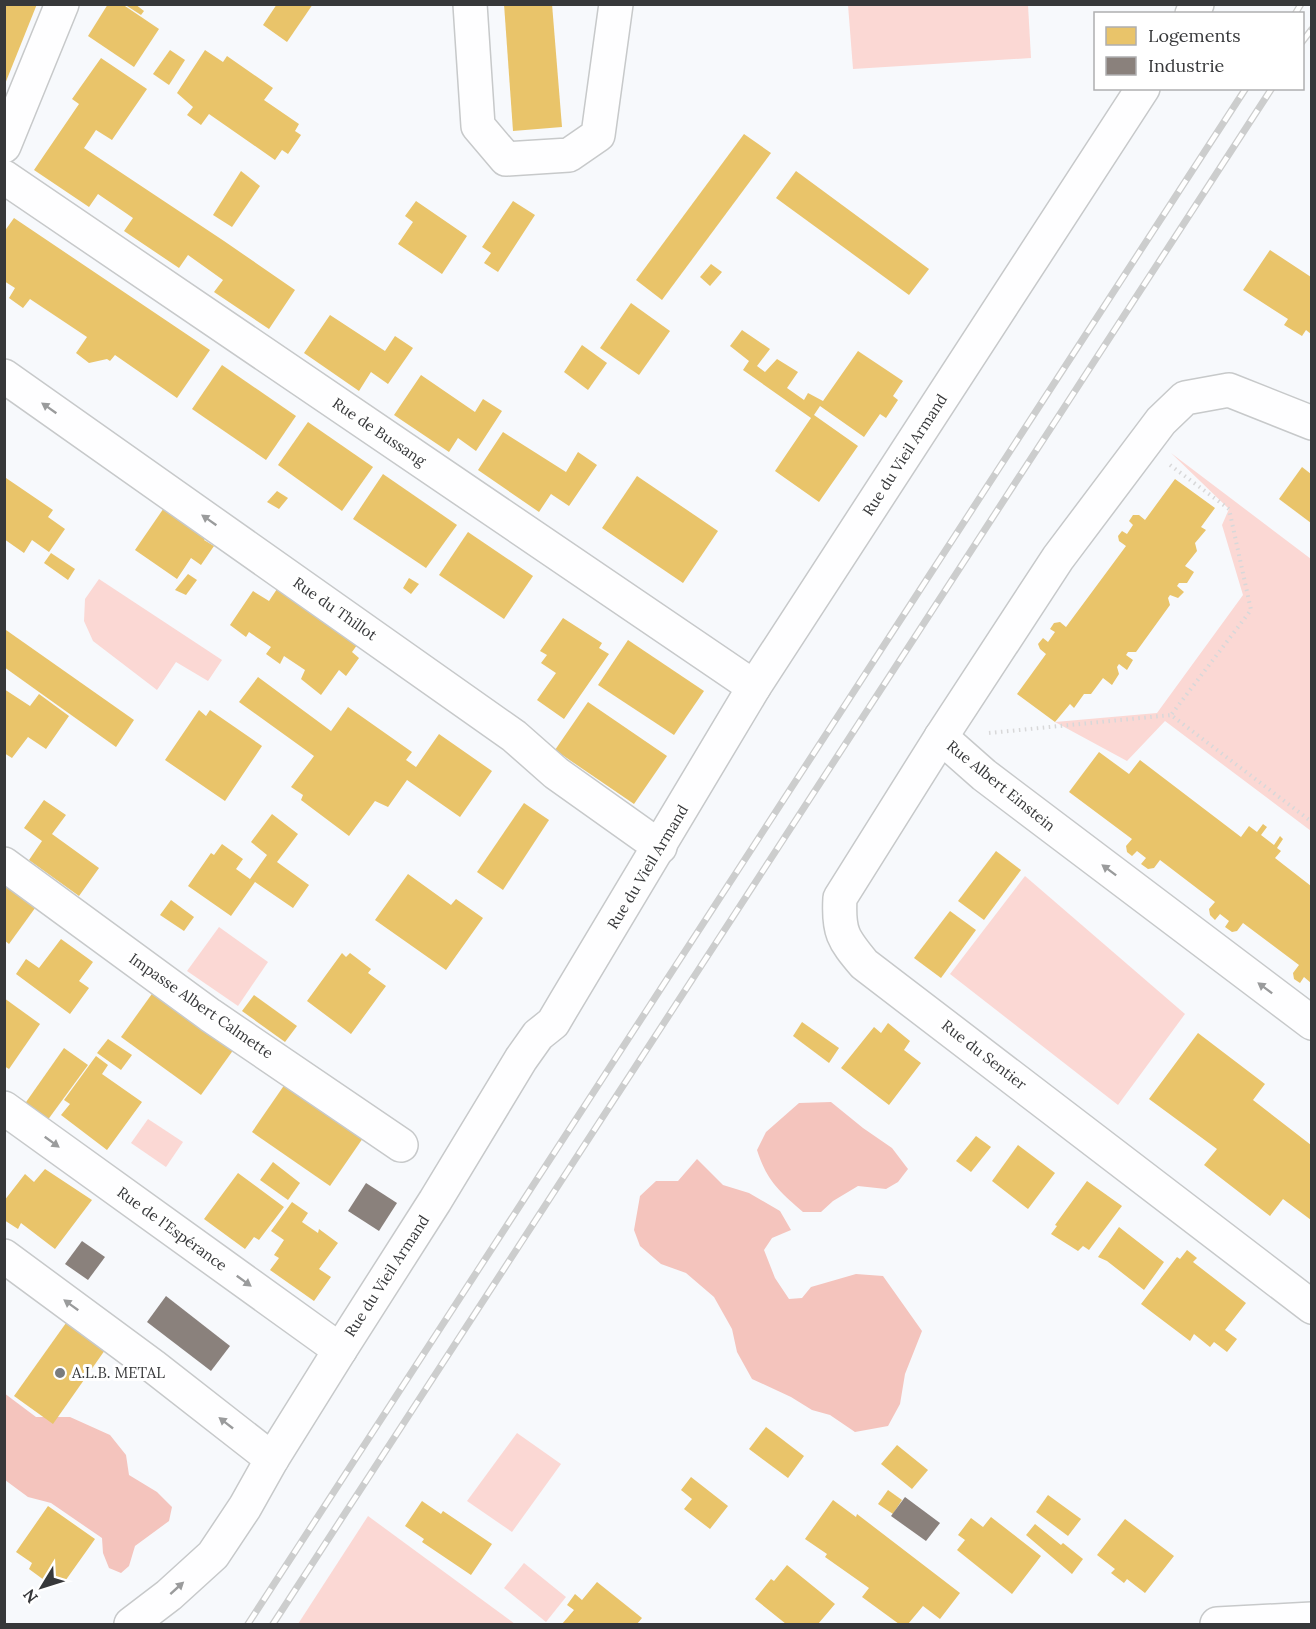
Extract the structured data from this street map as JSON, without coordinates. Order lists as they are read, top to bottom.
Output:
{
  "streets": {
    "street": [
      "Rue de Bussang",
      "Rue du Vieil Armand",
      "Rue du Thillot",
      "Rue Albert Einstein",
      "Impasse Albert Calmette",
      "Rue du Sentier",
      "Rue de l'Espérance"
    ]
  },
  "crossings": [
    ["Rue de Bussang", "Rue du Vieil Armand"],
    ["Rue du Vieil Armand", "Rue du Thillot"],
    ["Rue du Vieil Armand", "Rue de l'Espérance"],
    ["Rue Albert Einstein", "Rue du Sentier"]
  ],
  "one_way": ["Rue du Thillot", "Rue Albert Einstein"],
  "places": ["A.L.B. METAL"],
  "legend": ["Logements", "Industrie"],
  "north": "bottom left"
}
